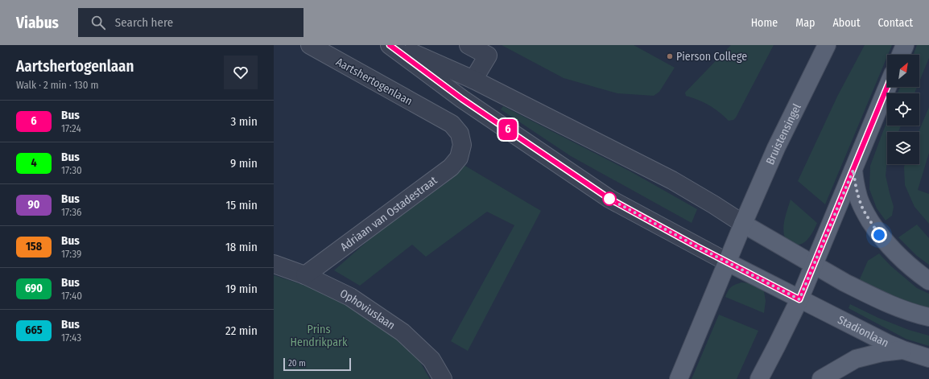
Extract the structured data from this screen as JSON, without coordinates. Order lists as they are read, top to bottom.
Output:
{
  "streets": {
    "main road": ["Bruistensingel", "Stadionlaan"],
    "street": ["Aartshertogenlaan", "Adriaan van Ostadestraat", "Ophoviuslaan"]
  },
  "crossings": [
    ["Aartshertogenlaan", "Adriaan van Ostadestraat"],
    ["Adriaan van Ostadestraat", "Ophoviuslaan"]
  ],
  "parks": ["Prins Hendrikpark"],
  "places": ["Pierson College"],
  "lines": ["bus line 6"],
  "scale_bar": "20 m",
  "north": "top right",
  "page": {
    "header": "Viabus",
    "search": "Search here",
    "nav": [
      "Home",
      "Map",
      "About",
      "Contact"
    ],
    "heading": ["Aartshertogenlaan", "Walk · 2 min · 130 m"],
    "on_map": "6",
    "list": [
      {
        "mark": "6",
        "name": "Bus",
        "note": "17:24",
        "value": "3 min"
      },
      {
        "mark": "4",
        "name": "Bus",
        "note": "17:30",
        "value": "9 min"
      },
      {
        "mark": "90",
        "name": "Bus",
        "note": "17:36",
        "value": "15 min"
      },
      {
        "mark": "158",
        "name": "Bus",
        "note": "17:39",
        "value": "18 min"
      },
      {
        "mark": "690",
        "name": "Bus",
        "note": "17:40",
        "value": "19 min"
      },
      {
        "mark": "665",
        "name": "Bus",
        "note": "17:43",
        "value": "22 min"
      }
    ],
    "scale": "20 m"
  }
}
